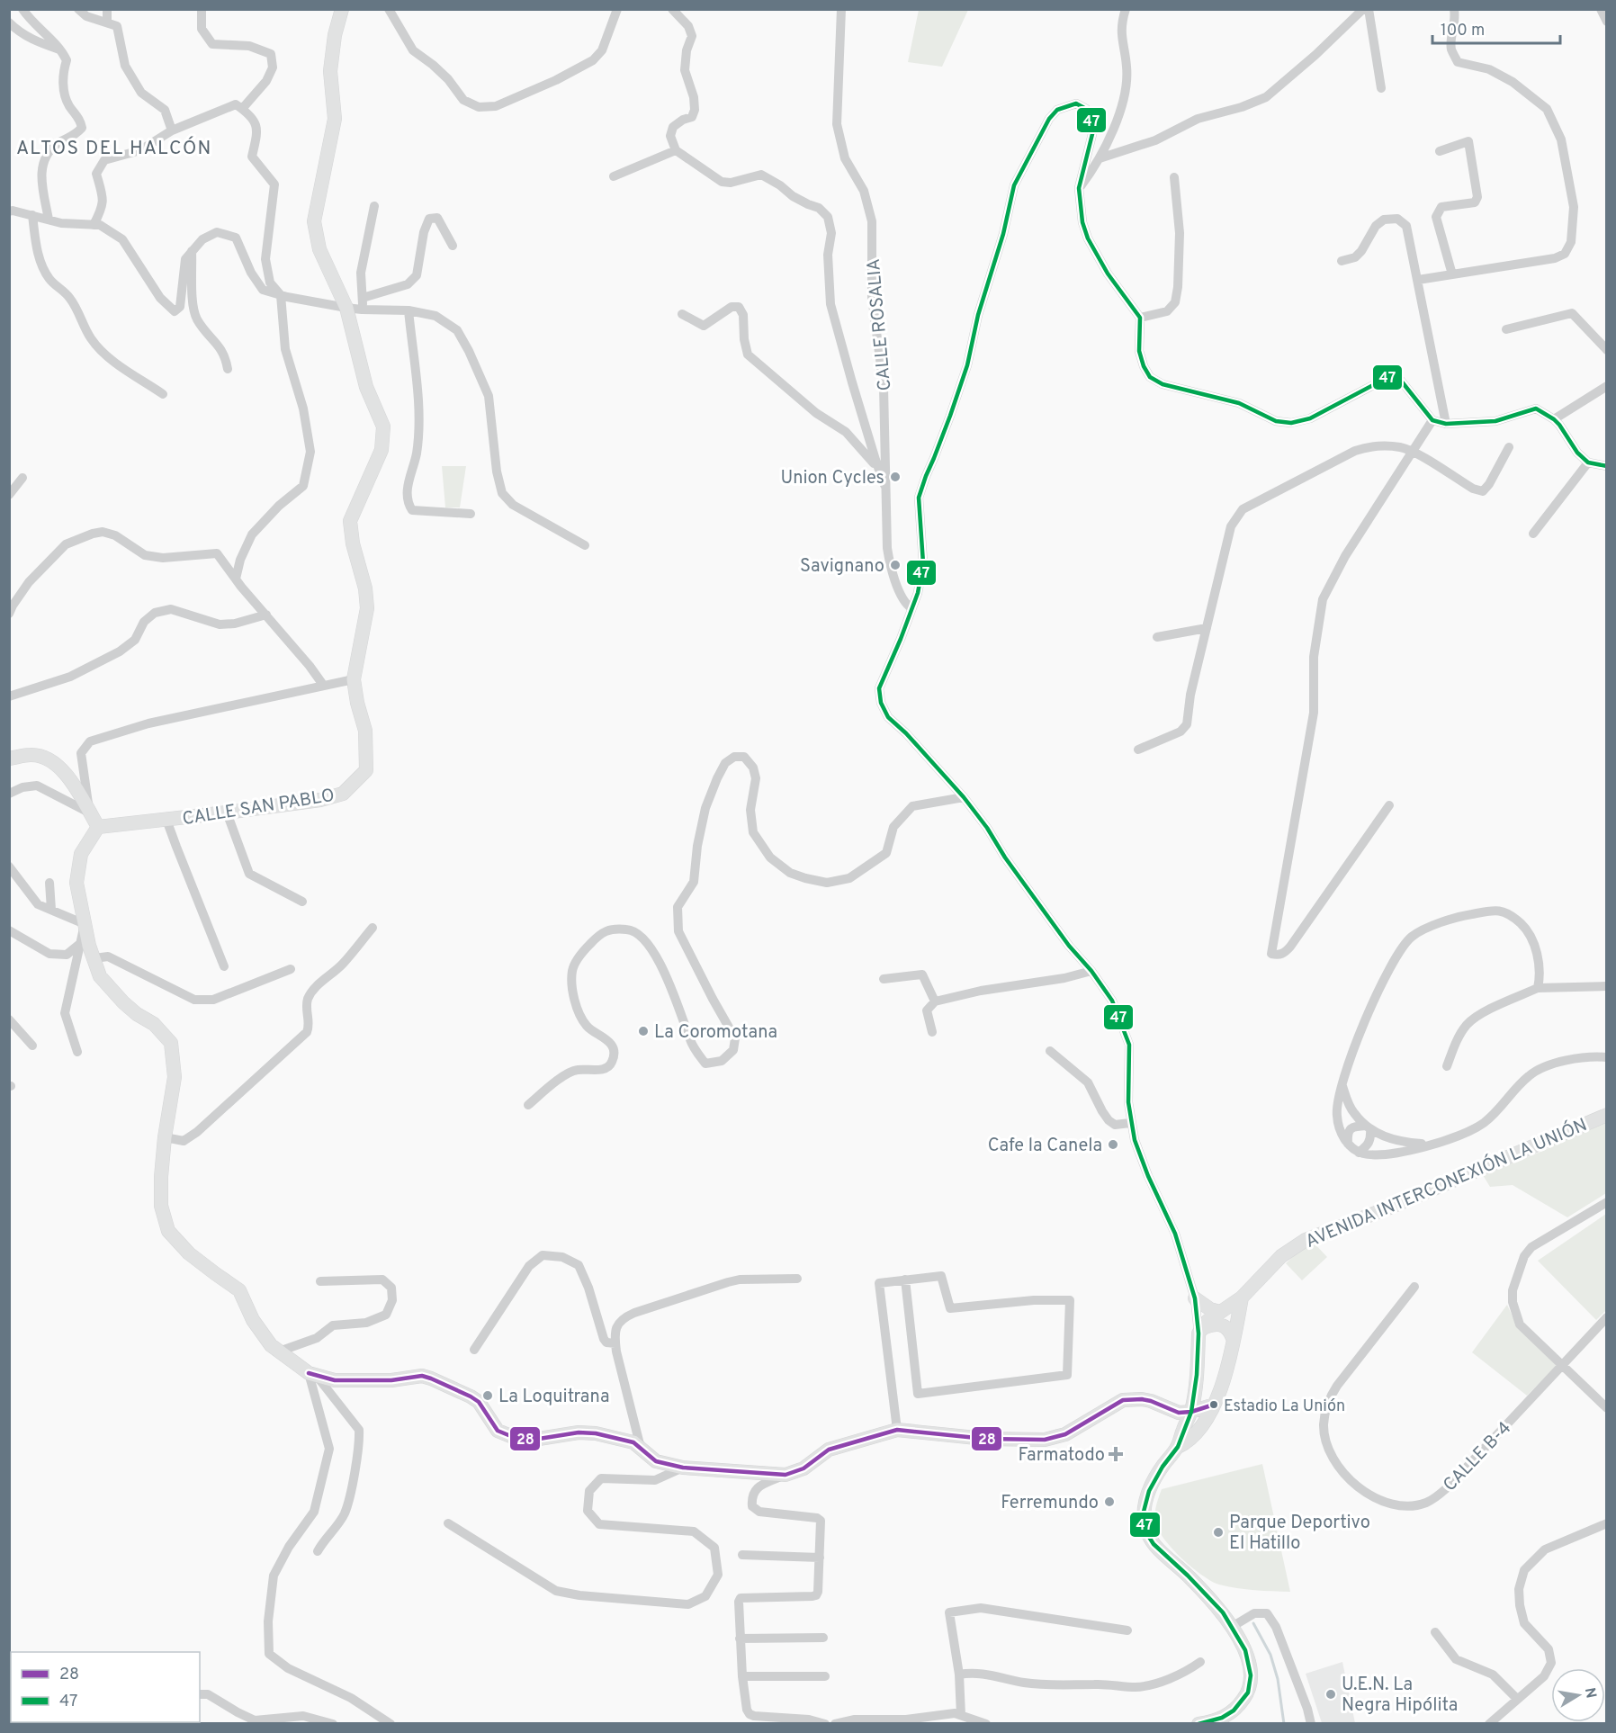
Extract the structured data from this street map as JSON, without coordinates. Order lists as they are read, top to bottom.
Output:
{
  "streets": {
    "street": [
      "CALLE ROSALIA",
      "CALLE SAN PABLO",
      "AVENIDA INTERCONEXIÓN LA UNIÓN",
      "CALLE B-4"
    ]
  },
  "districts": ["ALTOS DEL HALCÓN"],
  "places": {
    "other": [
      "Union Cycles",
      "Savignano",
      "La Coromotana",
      "Cafe la Canela",
      "La Loquitrana",
      "Estadio La Unión",
      "Ferremundo",
      "Parque Deportivo El Hatillo",
      "U.E.N. La Negra Hipólita"
    ],
    "health": ["Farmatodo"]
  },
  "lines": ["transit line 47", "transit line 28"],
  "legend": ["28", "47"],
  "scale_bar": "100 m",
  "north": "right"
}
